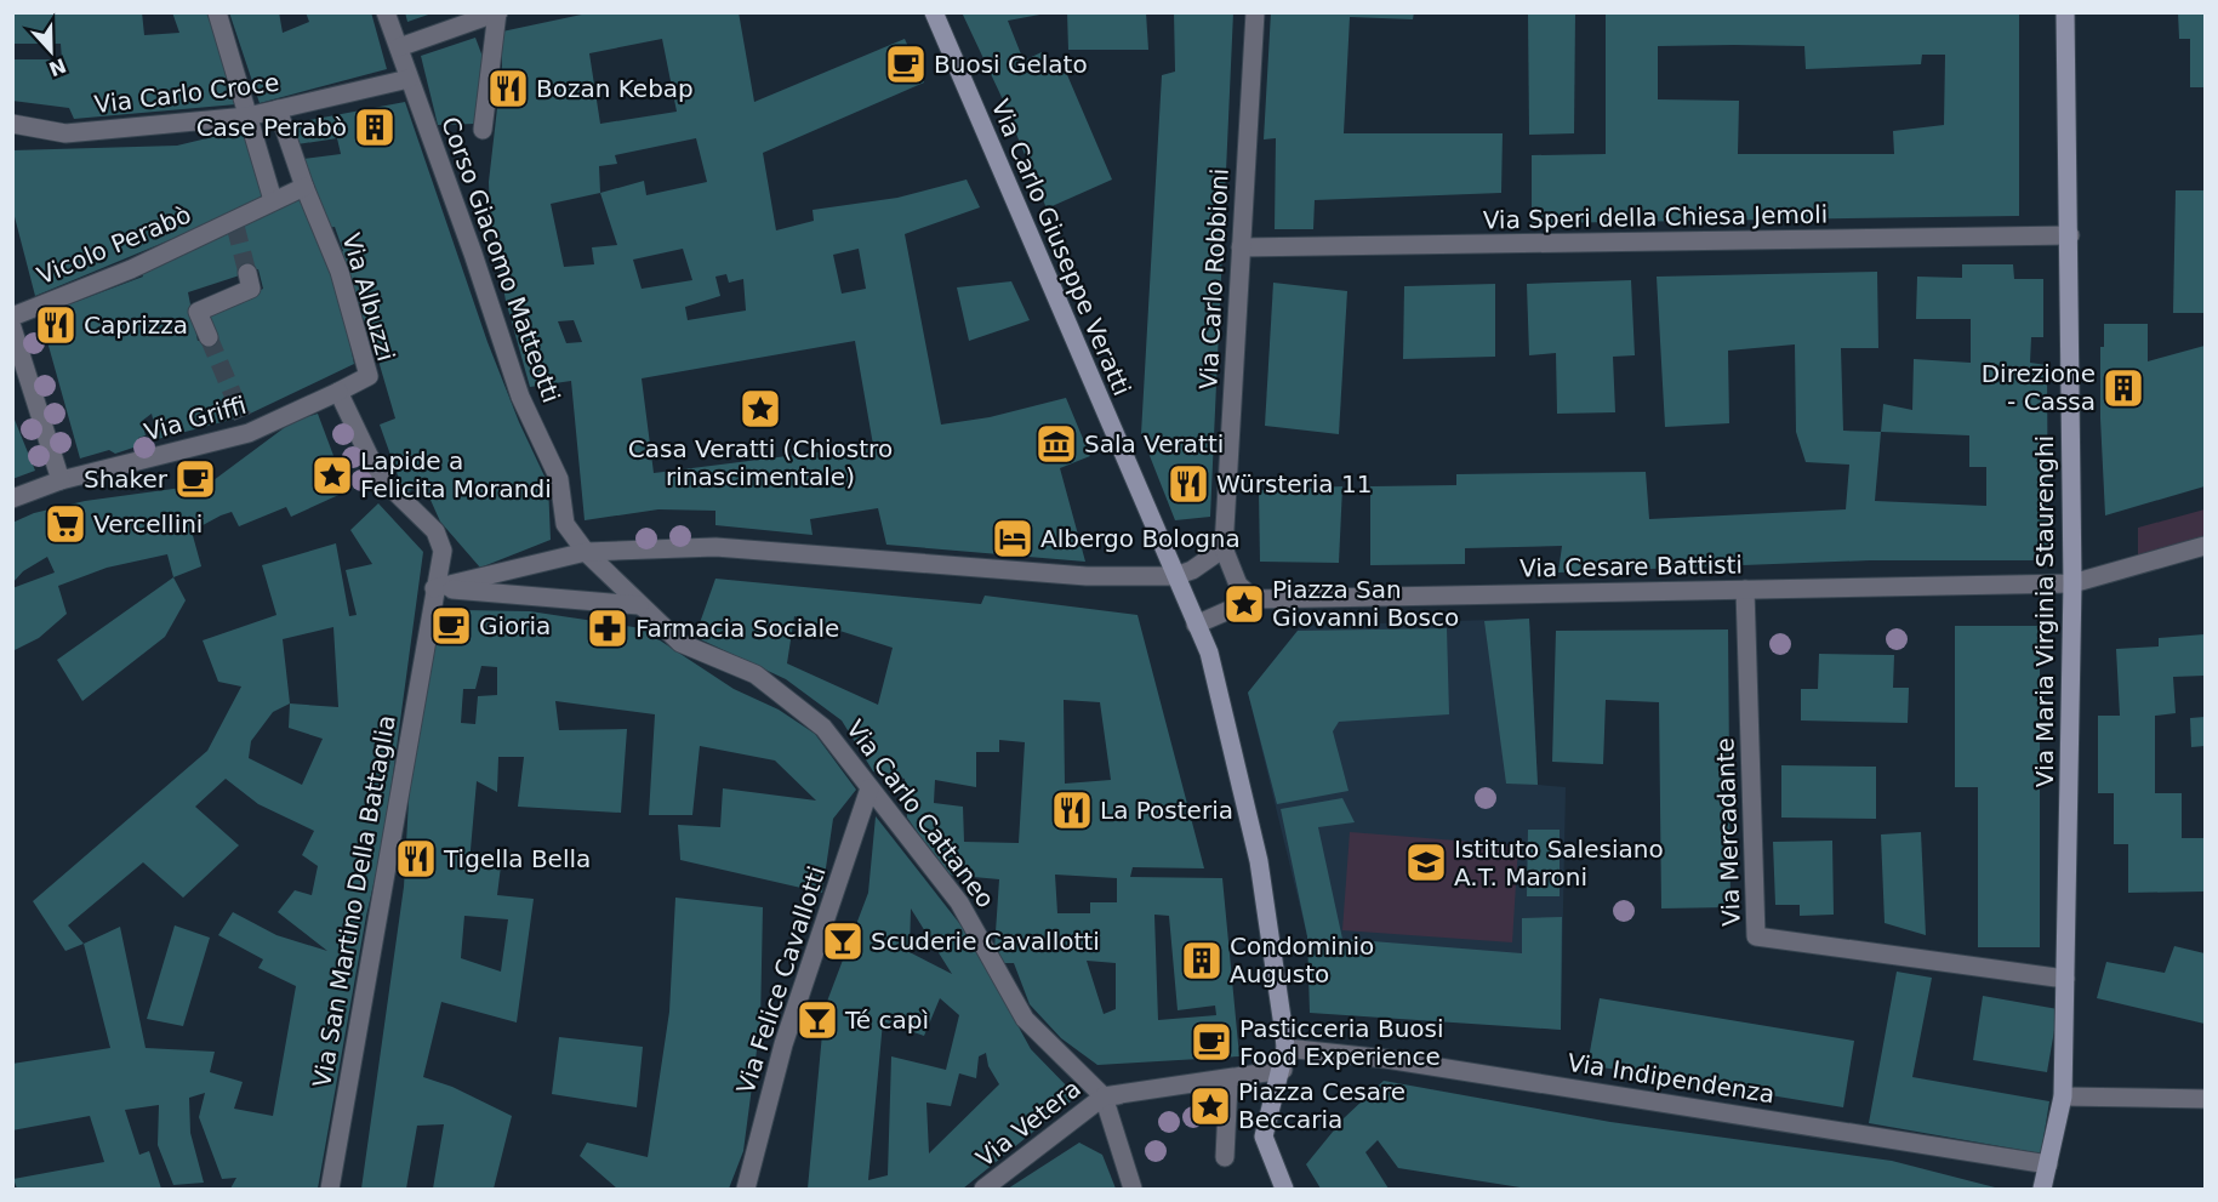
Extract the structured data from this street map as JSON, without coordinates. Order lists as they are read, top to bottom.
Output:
{
  "streets": {
    "main road": ["Via Carlo Giuseppe Veratti", "Via Maria Virginia Staurenghi"],
    "street": [
      "Via Carlo Croce",
      "Via Speri della Chiesa Jemoli",
      "Vicolo Perabò",
      "Corso Giacomo Matteotti",
      "Via Carlo Robbioni",
      "Via Albuzzi",
      "Via Griffi",
      "Via Cesare Battisti",
      "Via Carlo Cattaneo",
      "Via Mercadante",
      "Via San Martino Della Battaglia",
      "Via Felice Cavallotti",
      "Via Indipendenza",
      "Via Vetera"
    ]
  },
  "crossings": [
    ["Via Carlo Croce", "Corso Giacomo Matteotti"],
    ["Via Carlo Croce", "Via Albuzzi"],
    ["Via Speri della Chiesa Jemoli", "Via Carlo Robbioni"],
    ["Via Speri della Chiesa Jemoli", "Via Maria Virginia Staurenghi"],
    ["Via Carlo Giuseppe Veratti", "Via Cesare Battisti"],
    ["Via Carlo Giuseppe Veratti", "Via Indipendenza"],
    ["Corso Giacomo Matteotti", "Via Carlo Cattaneo"],
    ["Via Albuzzi", "Via Griffi"],
    ["Via Albuzzi", "Via San Martino Della Battaglia"],
    ["Via Griffi", "Via San Martino Della Battaglia"],
    ["Via Cesare Battisti", "Via Maria Virginia Staurenghi"],
    ["Via Cesare Battisti", "Via Mercadante"],
    ["Via Maria Virginia Staurenghi", "Via Mercadante"],
    ["Via Maria Virginia Staurenghi", "Via Indipendenza"],
    ["Via Carlo Cattaneo", "Via Felice Cavallotti"],
    ["Via Carlo Cattaneo", "Via Vetera"]
  ],
  "places": {
    "cafe": [
      "Buosi Gelato",
      "Shaker",
      "Gioria",
      "Pasticceria Buosi Food Experience"
    ],
    "restaurant": [
      "Bozan Kebap",
      "Caprizza",
      "Würsteria 11",
      "La Posteria",
      "Tigella Bella"
    ],
    "building": ["Case Perabò", "Direzione - Cassa", "Condominio Augusto"],
    "place": [
      "Casa Veratti (Chiostro rinascimentale)",
      "Lapide a Felicita Morandi",
      "Piazza San Giovanni Bosco",
      "Piazza Cesare Beccaria"
    ],
    "museum": ["Sala Veratti"],
    "supermarket": ["Vercellini"],
    "hotel": ["Albergo Bologna"],
    "pharmacy": ["Farmacia Sociale"],
    "school or university": ["Istituto Salesiano A.T. Maroni"],
    "bar": ["Scuderie Cavallotti", "Té capì"]
  },
  "north": "bottom"
}
